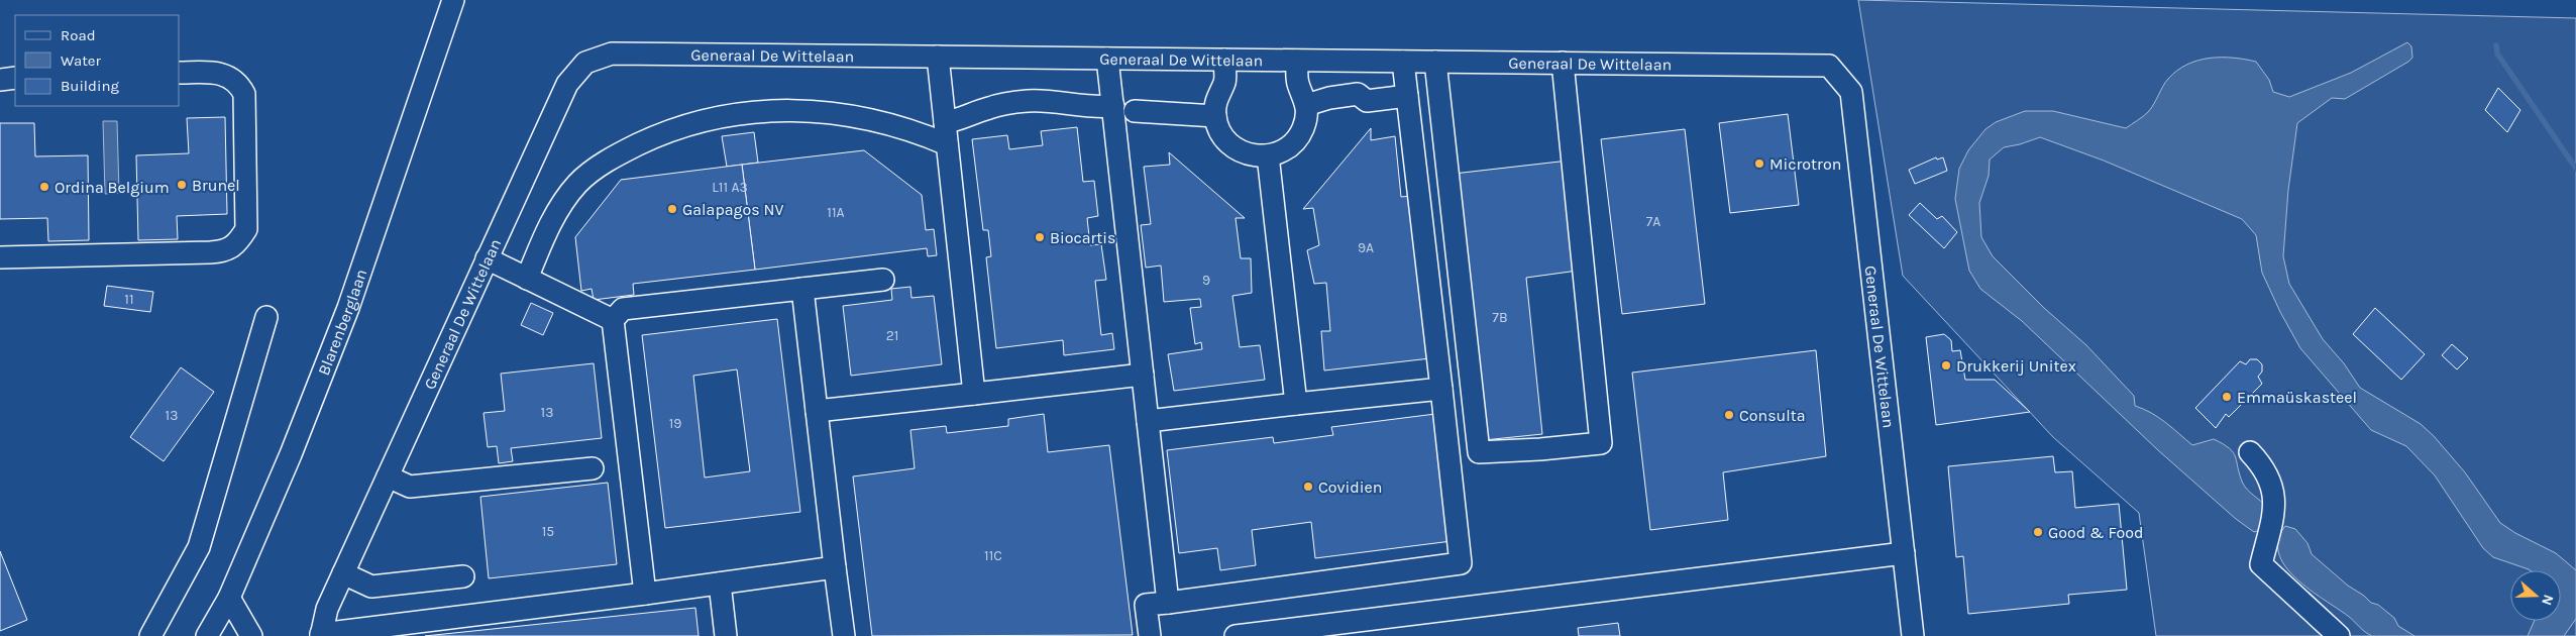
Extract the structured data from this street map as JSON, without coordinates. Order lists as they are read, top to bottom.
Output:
{
  "streets": {
    "street": ["Generaal De Wittelaan", "Blarenberglaan"]
  },
  "places": [
    "Microtron",
    "Brunel",
    "Ordina Belgium",
    "Galapagos NV",
    "Biocartis",
    "Drukkerij Unitex",
    "Emmaüskasteel",
    "Consulta",
    "Covidien",
    "Good & Food"
  ],
  "house_numbers": [
    "L11 A3",
    "11A",
    "7A",
    "9A",
    "9",
    "11",
    "7B",
    "21",
    "13",
    "13",
    "19",
    "15",
    "11C"
  ],
  "legend": ["Road", "Water", "Building"],
  "north": "right"
}
